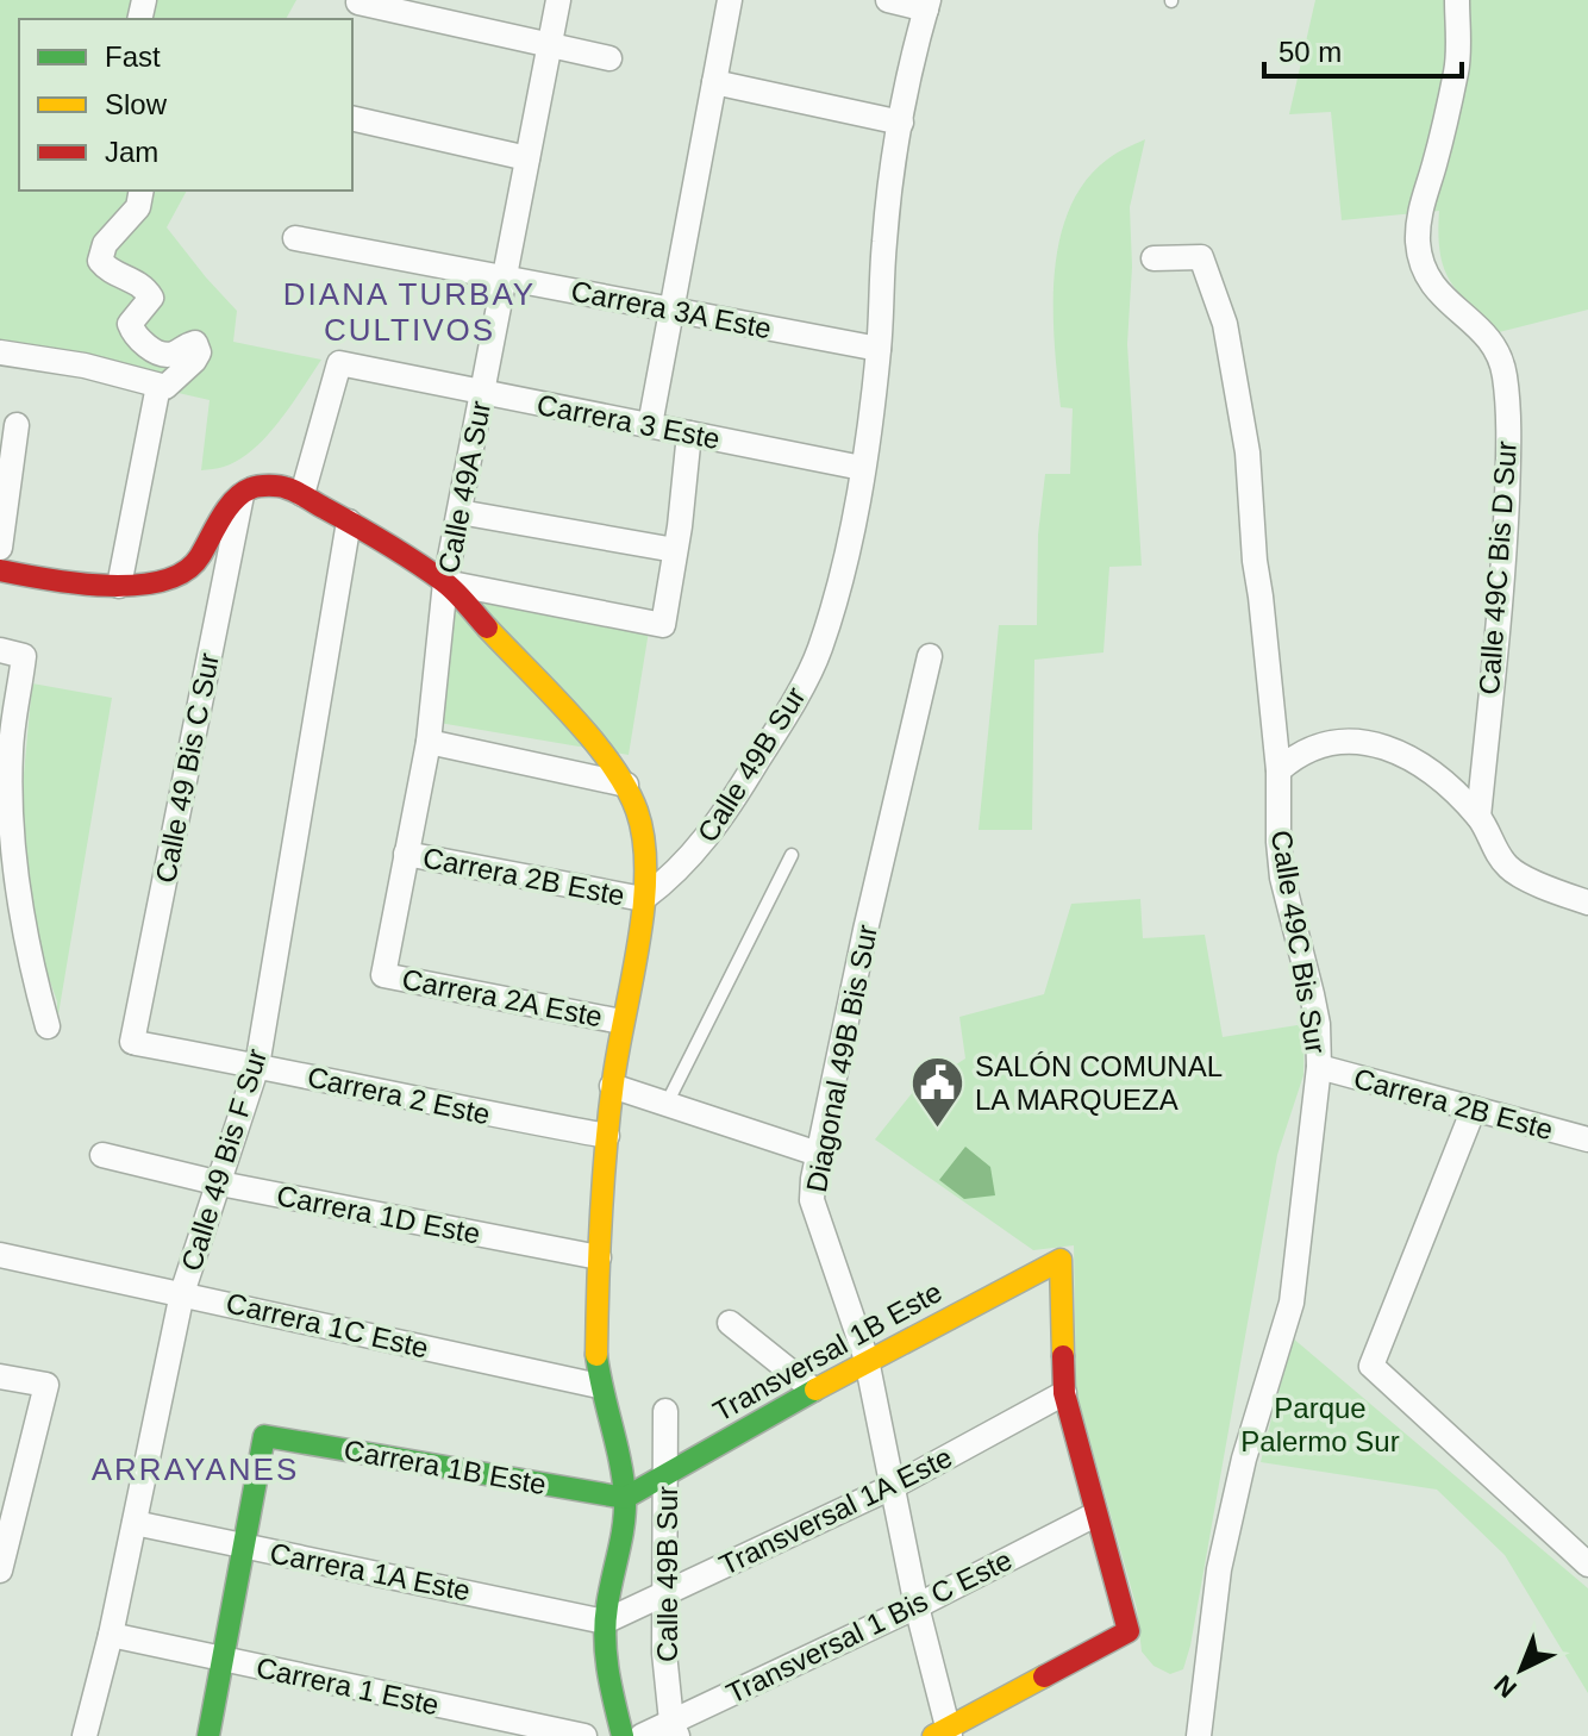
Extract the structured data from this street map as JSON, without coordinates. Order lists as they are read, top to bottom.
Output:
{
  "streets": {
    "street": [
      "Carrera 3A Este",
      "Carrera 3 Este",
      "Calle 49A Sur",
      "Calle 49C Bis D Sur",
      "Calle 49B Sur",
      "Calle 49 Bis C Sur",
      "Carrera 2B Este",
      "Calle 49C Bis Sur",
      "Carrera 2A Este",
      "Diagonal 49B Bis Sur",
      "Carrera 2 Este",
      "Calle 49 Bis F Sur",
      "Carrera 1D Este",
      "Carrera 1C Este",
      "Transversal 1B Este",
      "Carrera 1B Este",
      "Transversal 1A Este",
      "Carrera 1A Este",
      "Transversal 1 Bis C Este",
      "Carrera 1 Este"
    ]
  },
  "crossings": [
    ["Carrera 3A Este", "Calle 49A Sur"],
    ["Carrera 3A Este", "Calle 49B Sur"],
    ["Carrera 3 Este", "Calle 49A Sur"],
    ["Carrera 3 Este", "Calle 49B Sur"],
    ["Calle 49A Sur", "Carrera 2B Este"],
    ["Calle 49A Sur", "Carrera 2A Este"],
    ["Calle 49B Sur", "Carrera 2B Este"],
    ["Calle 49B Sur", "Carrera 2A Este"],
    ["Calle 49B Sur", "Carrera 2 Este"],
    ["Calle 49B Sur", "Carrera 1D Este"],
    ["Calle 49B Sur", "Carrera 1C Este"],
    ["Calle 49B Sur", "Transversal 1B Este"],
    ["Calle 49B Sur", "Carrera 1B Este"],
    ["Calle 49B Sur", "Transversal 1A Este"],
    ["Calle 49B Sur", "Carrera 1A Este"],
    ["Calle 49B Sur", "Transversal 1 Bis C Este"],
    ["Calle 49 Bis C Sur", "Carrera 2 Este"],
    ["Carrera 2B Este", "Calle 49C Bis Sur"],
    ["Diagonal 49B Bis Sur", "Transversal 1B Este"],
    ["Diagonal 49B Bis Sur", "Transversal 1A Este"],
    ["Diagonal 49B Bis Sur", "Transversal 1 Bis C Este"],
    ["Carrera 2 Este", "Calle 49 Bis F Sur"],
    ["Calle 49 Bis F Sur", "Carrera 1D Este"],
    ["Calle 49 Bis F Sur", "Carrera 1C Este"],
    ["Calle 49 Bis F Sur", "Carrera 1A Este"],
    ["Calle 49 Bis F Sur", "Carrera 1 Este"],
    ["Transversal 1B Este", "Carrera 1B Este"],
    ["Transversal 1B Este", "Transversal 1A Este"],
    ["Carrera 1B Este", "Carrera 1A Este"],
    ["Transversal 1A Este", "Carrera 1A Este"]
  ],
  "districts": ["DIANA TURBAY CULTIVOS", "ARRAYANES"],
  "parks": ["Parque Palermo Sur"],
  "places": {
    "public building": ["SALÓN COMUNAL LA MARQUEZA"]
  },
  "legend": ["Fast", "Slow", "Jam"],
  "scale_bar": "50 m",
  "north": "bottom left"
}
